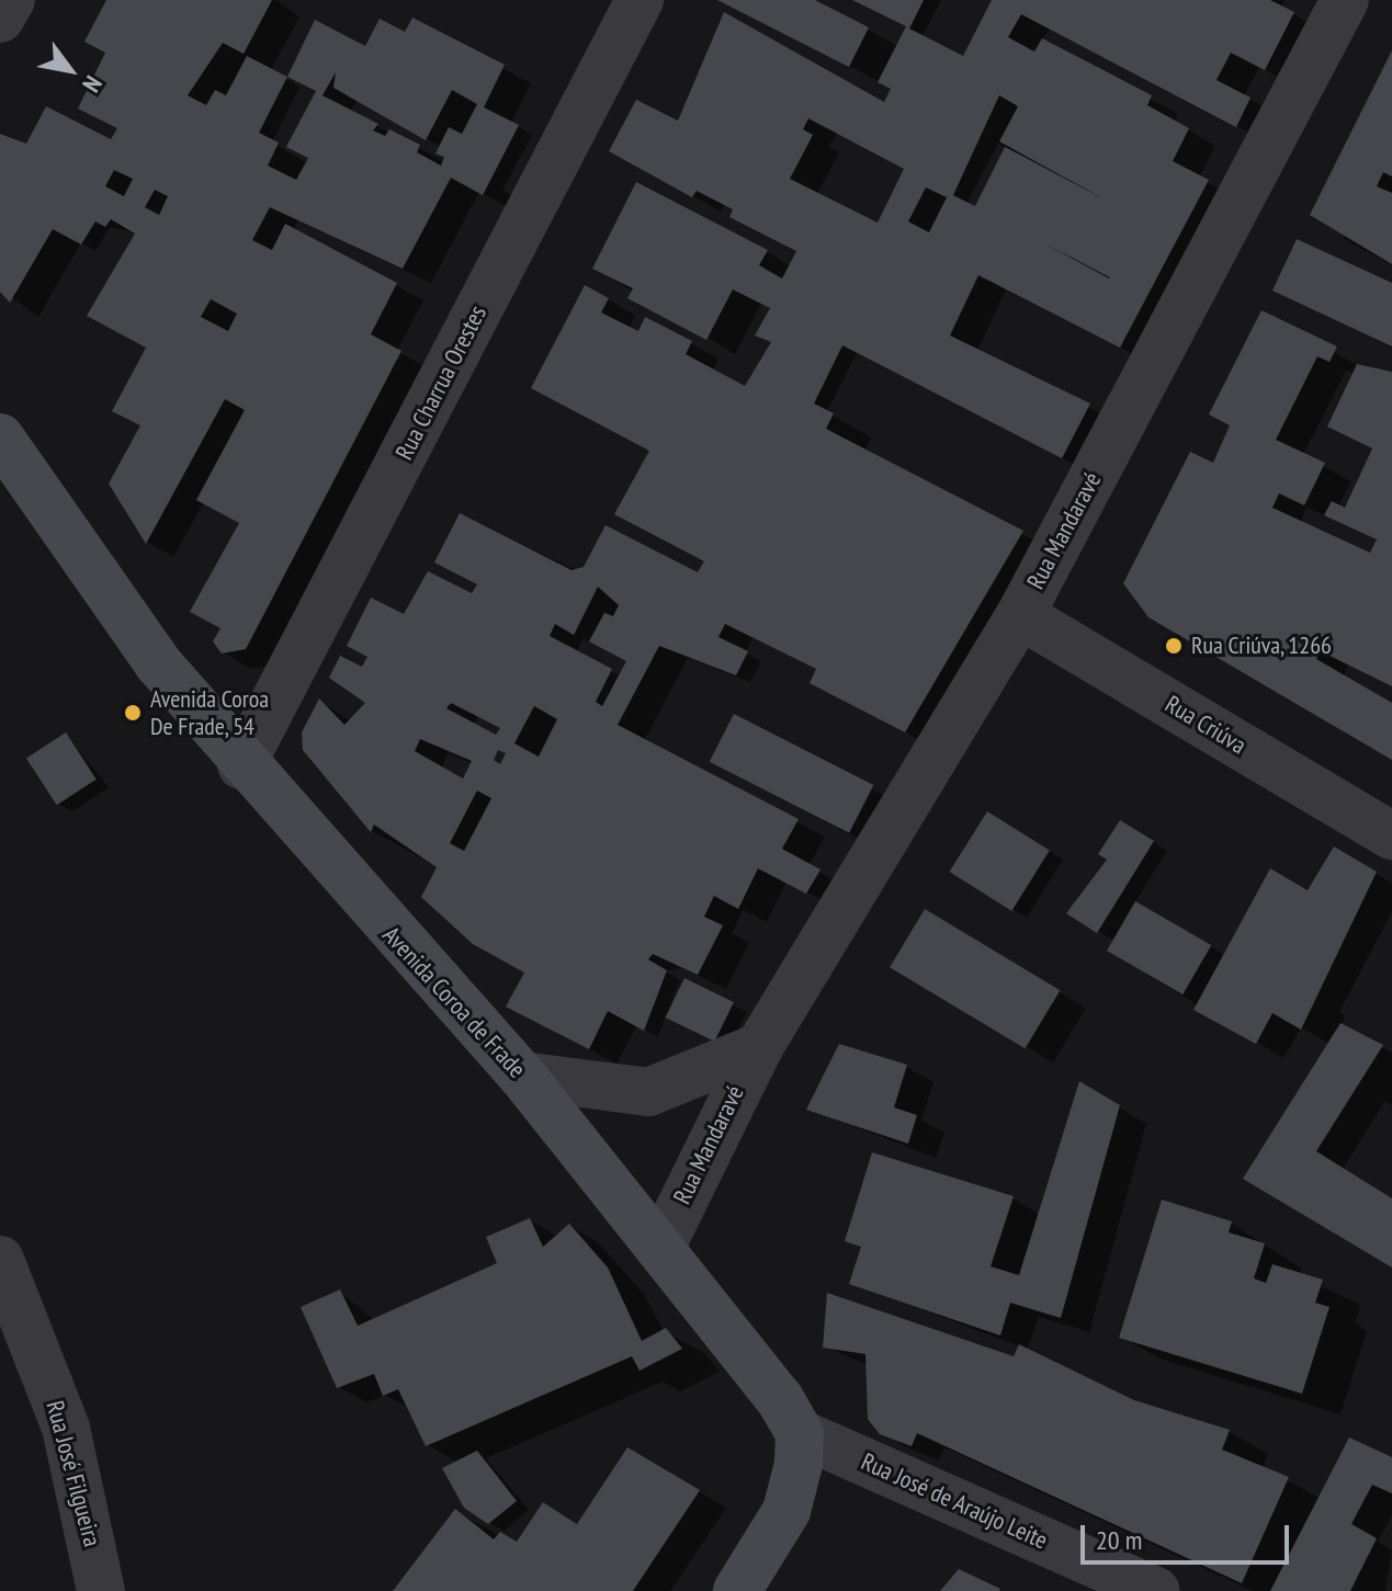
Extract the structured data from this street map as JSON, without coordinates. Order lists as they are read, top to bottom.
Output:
{
  "streets": {
    "street": [
      "Rua Charrua Orestes",
      "Rua Mandaravé",
      "Rua Criúva",
      "Avenida Coroa de Frade",
      "Rua José Filgueira",
      "Rua José de Araújo Leite"
    ]
  },
  "crossings": [
    ["Rua Charrua Orestes", "Avenida Coroa de Frade"],
    ["Rua Mandaravé", "Rua Criúva"],
    ["Rua Mandaravé", "Avenida Coroa de Frade"],
    ["Avenida Coroa de Frade", "Rua José de Araújo Leite"]
  ],
  "places": ["Rua Criúva, 1266", "Avenida Coroa De Frade, 54"],
  "scale_bar": "20 m",
  "north": "bottom right"
}
